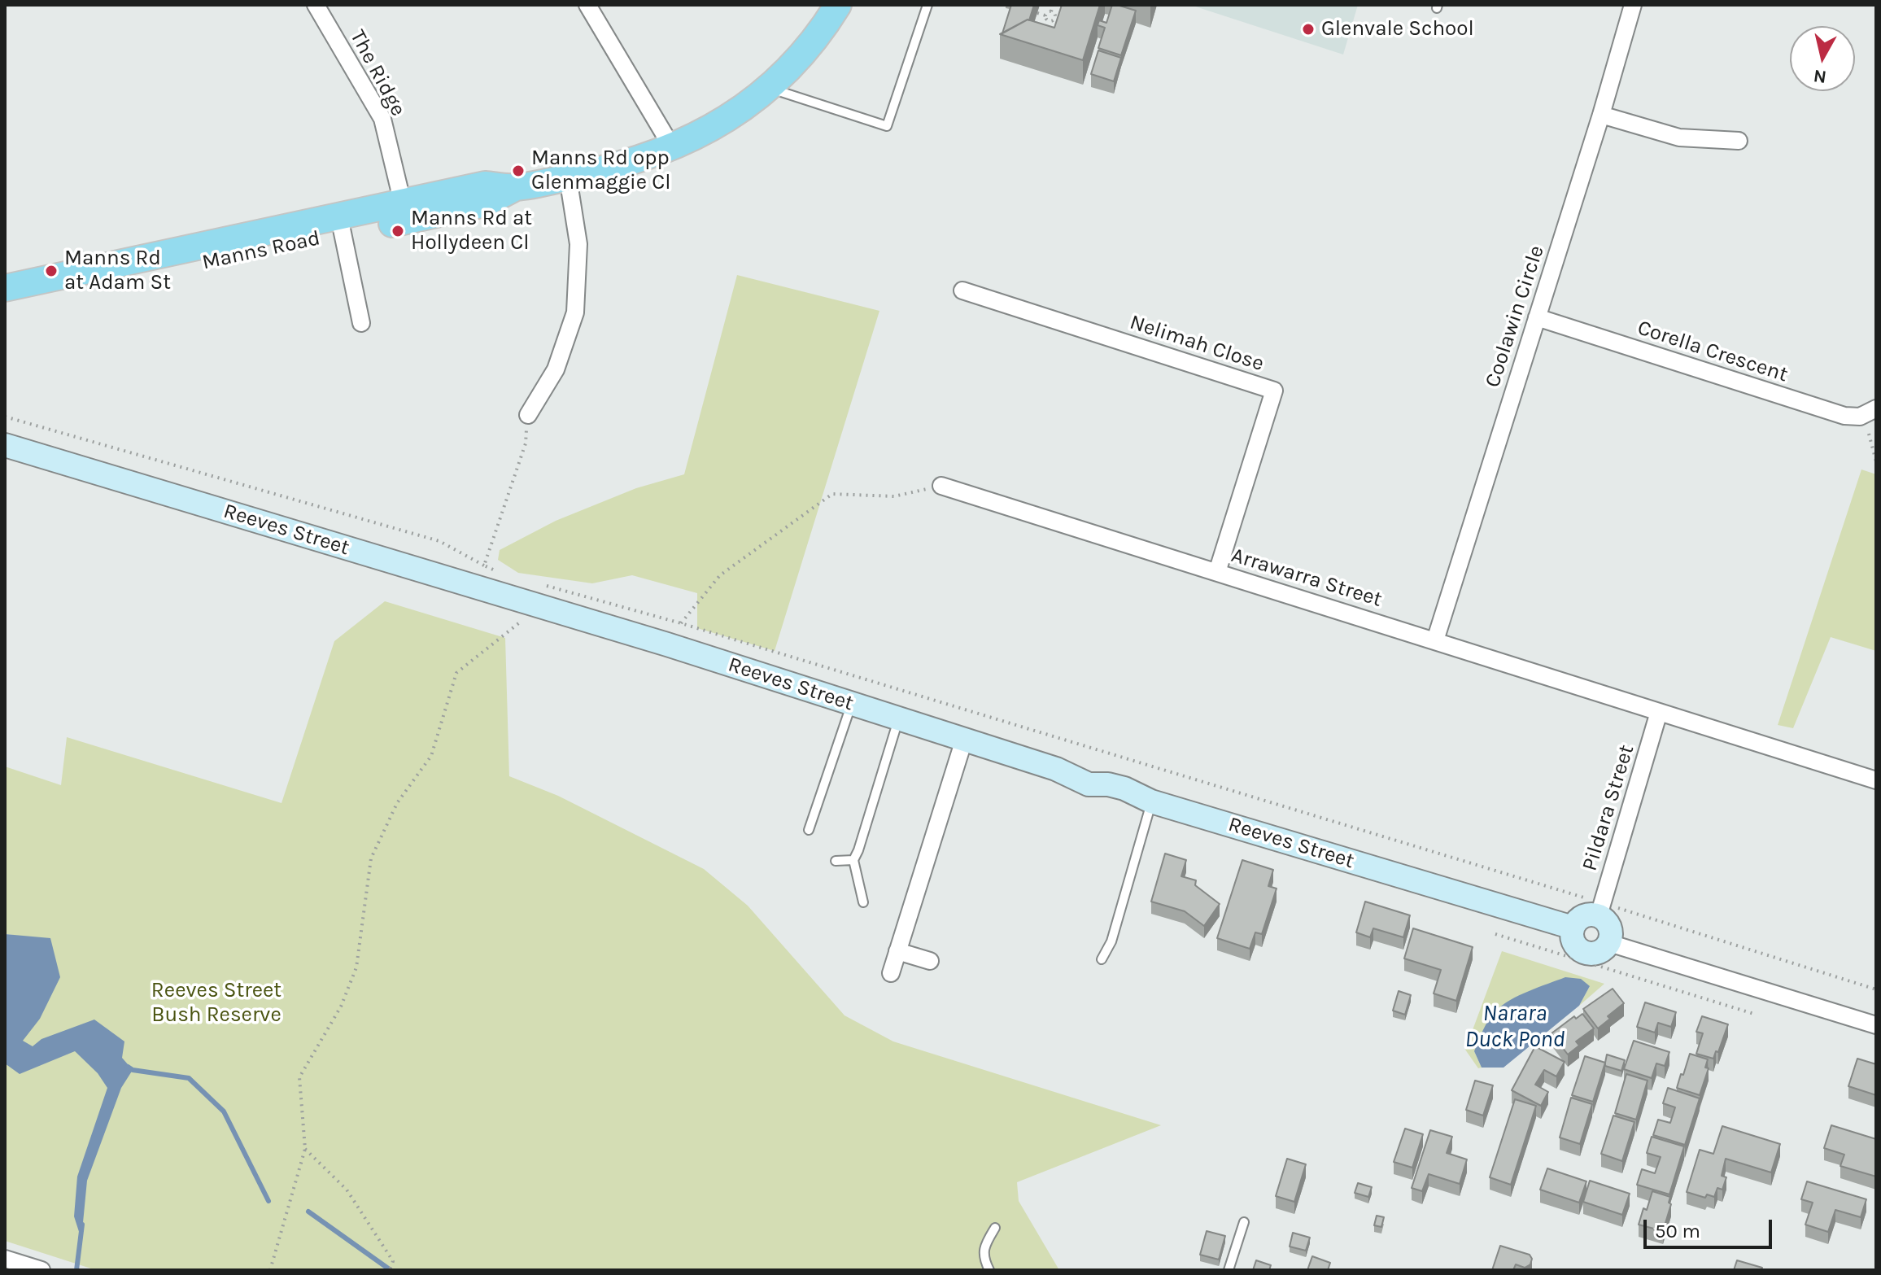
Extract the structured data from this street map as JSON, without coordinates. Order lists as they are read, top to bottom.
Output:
{
  "streets": {
    "main road": ["Manns Road"],
    "street": [
      "The Ridge",
      "Coolawin Circle",
      "Nelimah Close",
      "Corella Crescent",
      "Reeves Street",
      "Arrawarra Street",
      "Pildara Street"
    ]
  },
  "crossings": [
    ["The Ridge", "Manns Road"],
    ["Coolawin Circle", "Corella Crescent"],
    ["Coolawin Circle", "Arrawarra Street"],
    ["Nelimah Close", "Arrawarra Street"],
    ["Reeves Street", "Pildara Street"],
    ["Arrawarra Street", "Pildara Street"]
  ],
  "water": ["Narara Duck Pond"],
  "parks": ["Reeves Street Bush Reserve"],
  "places": [
    "Glenvale School",
    "Manns Rd opp Glenmaggie Cl",
    "Manns Rd at Hollydeen Cl",
    "Manns Rd at Adam St"
  ],
  "scale_bar": "50 m",
  "north": "bottom"
}
